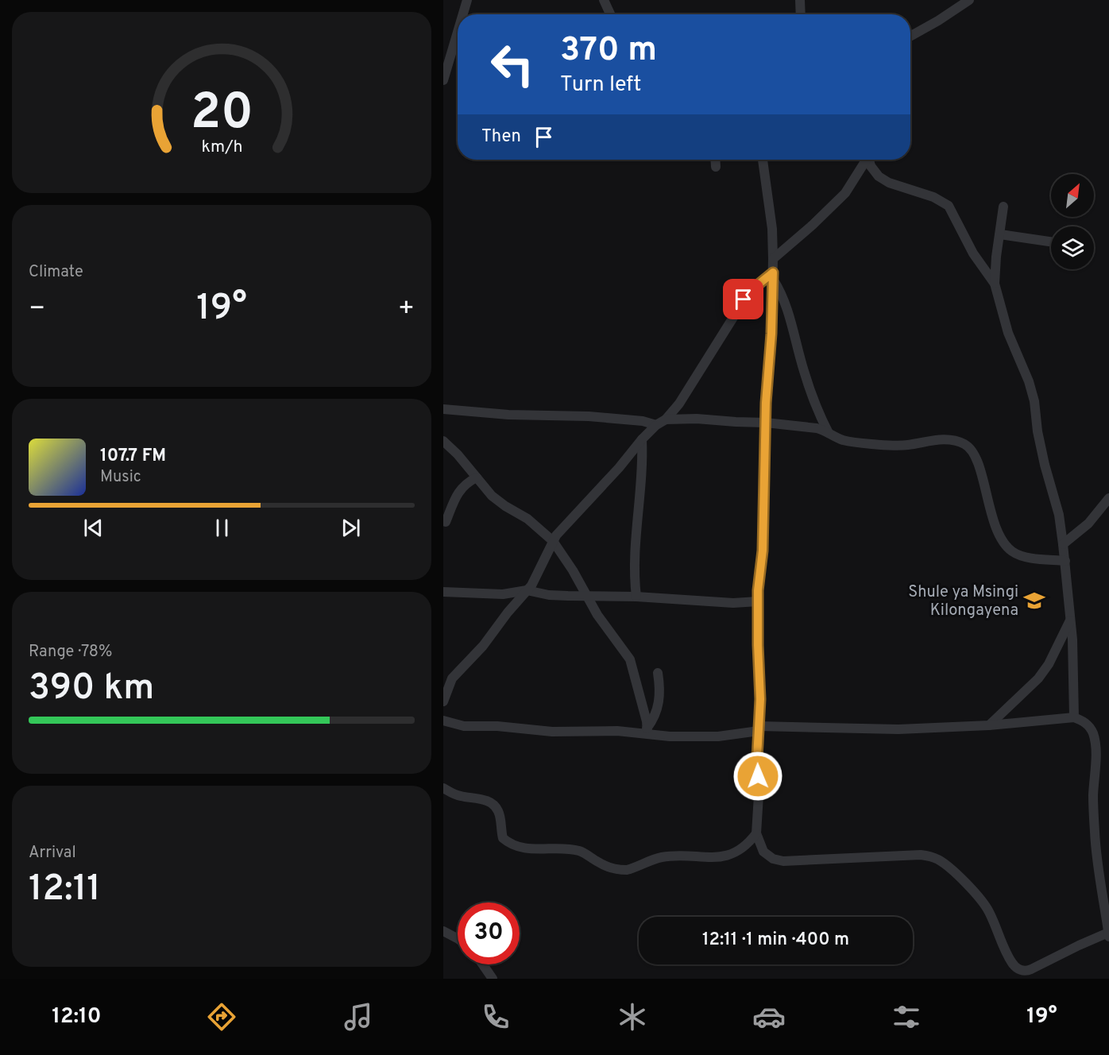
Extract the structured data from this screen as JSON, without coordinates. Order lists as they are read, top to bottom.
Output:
{
  "places": {
    "school or university": ["Shule ya Msingi Kilongayena"]
  },
  "north": "top right",
  "page": {
    "turn": ["370 m", "Turn left"],
    "then": "Then",
    "tile": [
      "Climate",
      ["Range · 78%", "390 km"],
      ["Arrival", "12:11"]
    ],
    "heat": ["−", "19°", "+"],
    "song": ["107.7 FM", "Music"],
    "limit": "30",
    "trip": "12:11 · 1 min · 400 m",
    "tabs": ["12:10", "19°"],
    "gauge": ["20", "km/h"]
  }
}
